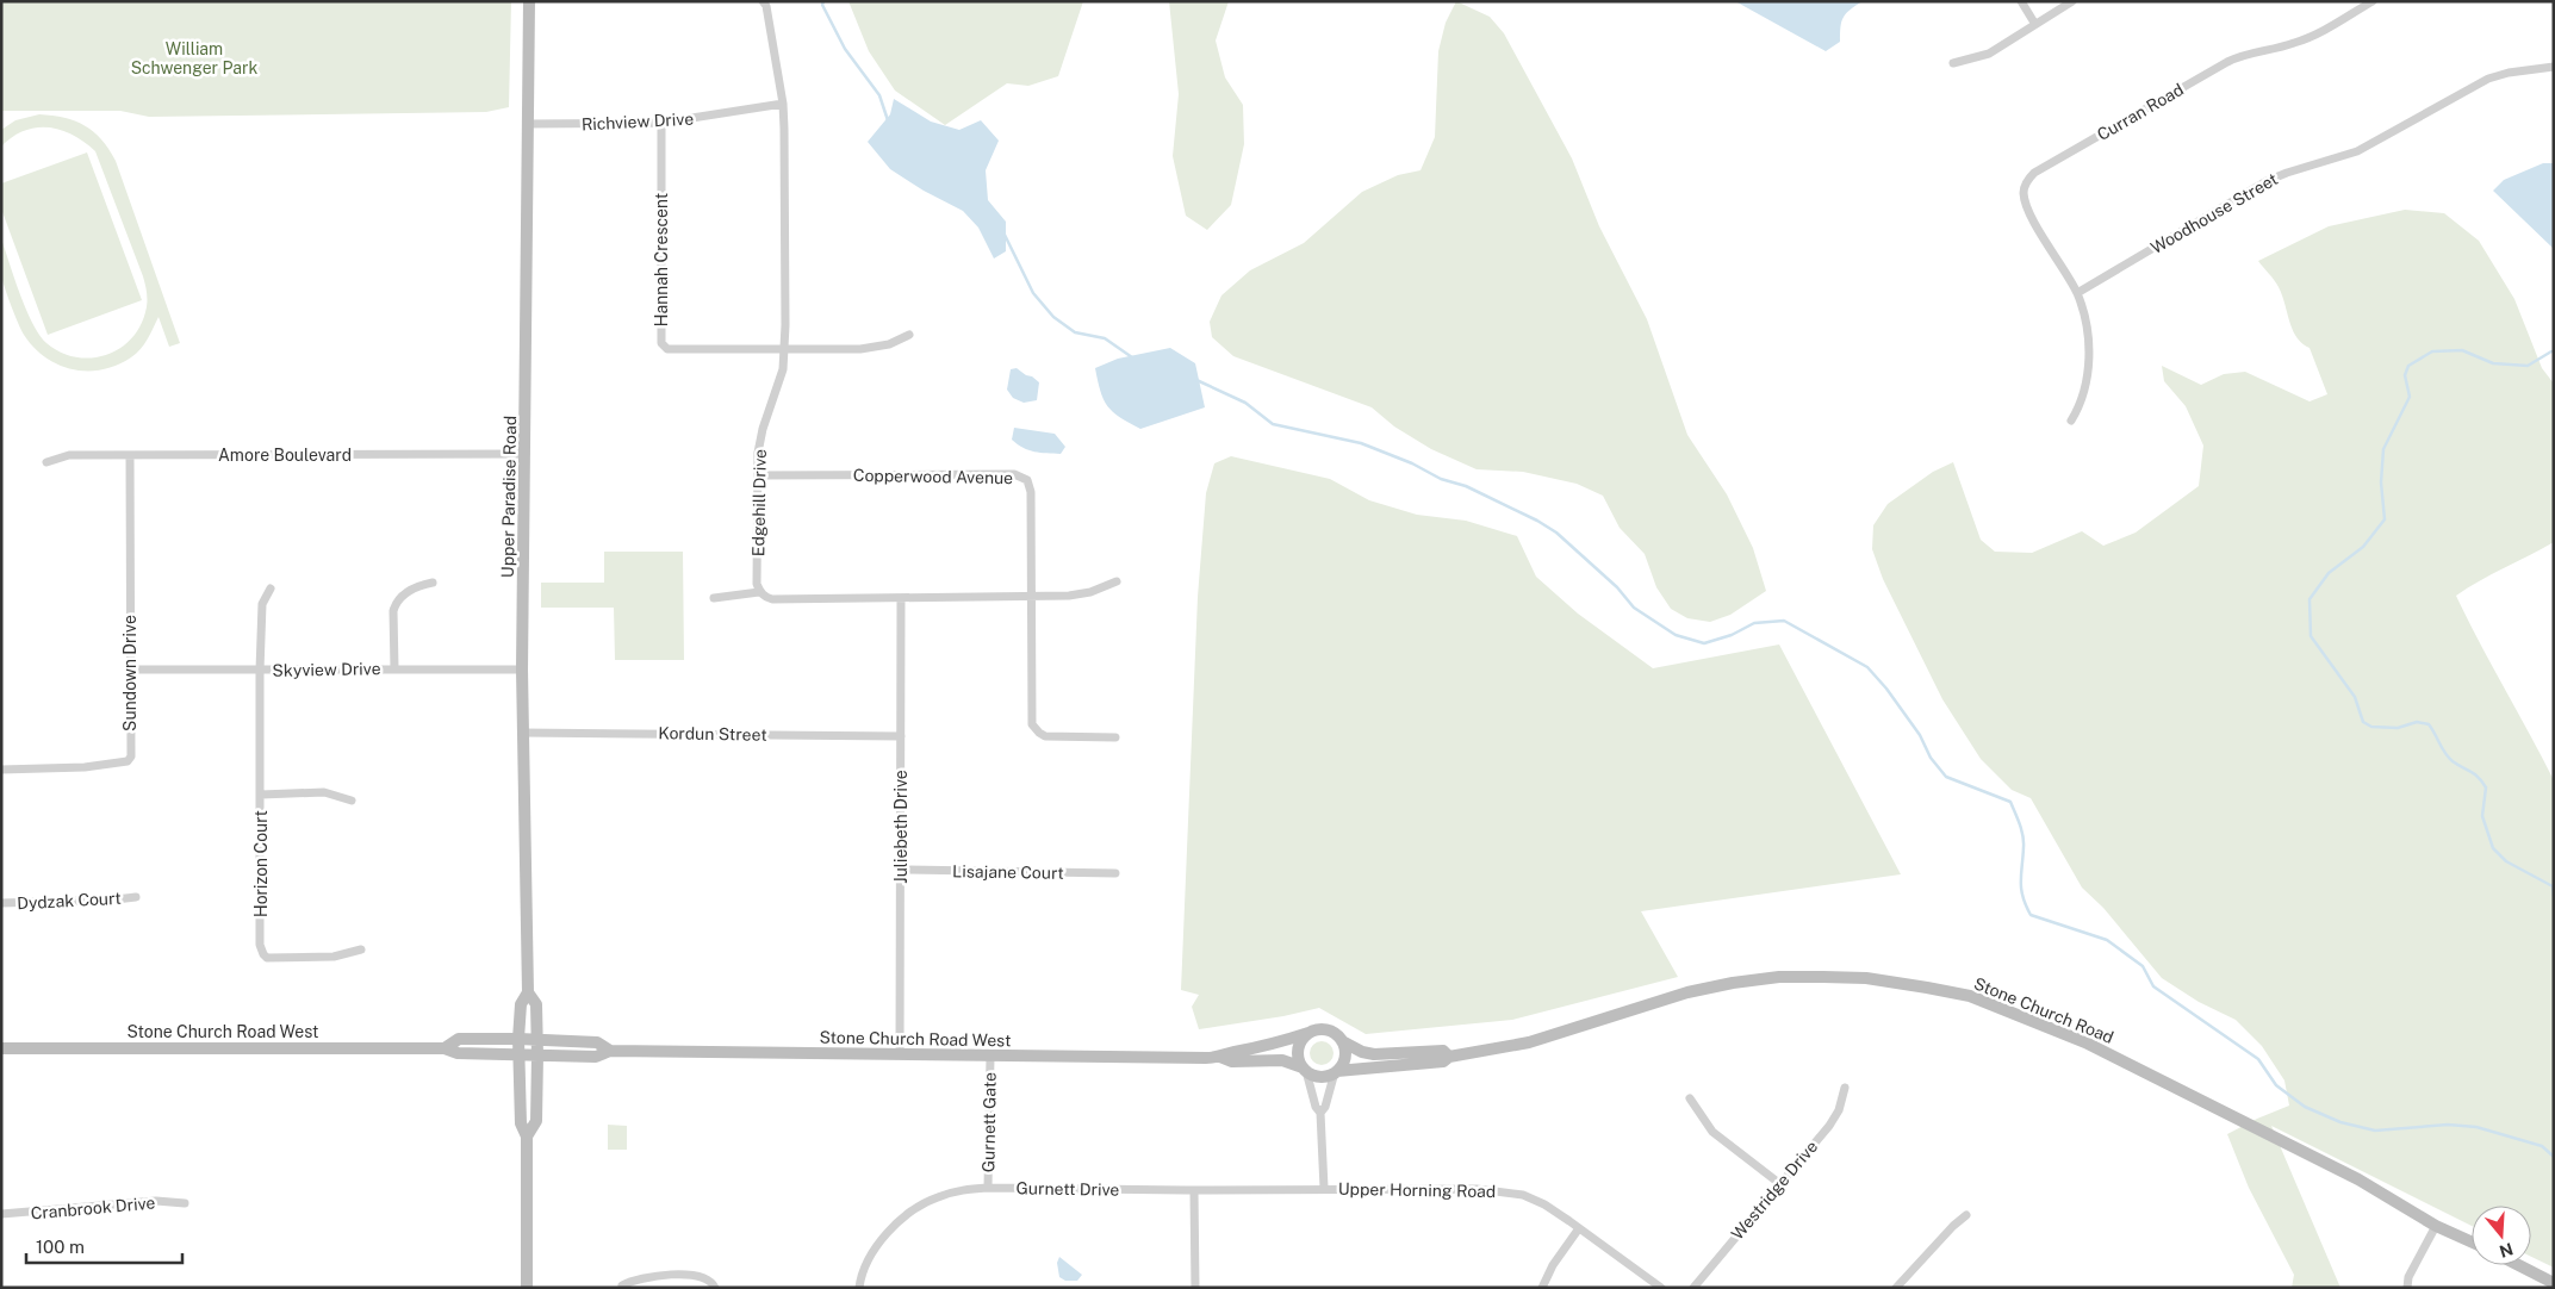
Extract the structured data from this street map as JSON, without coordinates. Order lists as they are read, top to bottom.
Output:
{
  "streets": {
    "main road": ["Upper Paradise Road", "Stone Church Road", "Stone Church Road West"],
    "street": [
      "Curran Road",
      "Richview Drive",
      "Woodhouse Street",
      "Hannah Crescent",
      "Amore Boulevard",
      "Copperwood Avenue",
      "Edgehill Drive",
      "Skyview Drive",
      "Sundown Drive",
      "Kordun Street",
      "Juliebeth Drive",
      "Horizon Court",
      "Lisajane Court",
      "Dydzak Court",
      "Gurnett Gate",
      "Gurnett Drive",
      "Upper Horning Road",
      "Westridge Drive",
      "Cranbrook Drive"
    ]
  },
  "crossings": [
    ["Curran Road", "Woodhouse Street"],
    ["Richview Drive", "Hannah Crescent"],
    ["Richview Drive", "Upper Paradise Road"],
    ["Richview Drive", "Edgehill Drive"],
    ["Hannah Crescent", "Edgehill Drive"],
    ["Amore Boulevard", "Upper Paradise Road"],
    ["Amore Boulevard", "Sundown Drive"],
    ["Copperwood Avenue", "Edgehill Drive"],
    ["Upper Paradise Road", "Skyview Drive"],
    ["Upper Paradise Road", "Kordun Street"],
    ["Upper Paradise Road", "Stone Church Road West"],
    ["Skyview Drive", "Sundown Drive"],
    ["Skyview Drive", "Horizon Court"],
    ["Kordun Street", "Juliebeth Drive"],
    ["Juliebeth Drive", "Lisajane Court"],
    ["Juliebeth Drive", "Stone Church Road West"],
    ["Stone Church Road West", "Gurnett Gate"],
    ["Gurnett Gate", "Gurnett Drive"],
    ["Gurnett Drive", "Upper Horning Road"]
  ],
  "parks": ["William Schwenger Park"],
  "scale_bar": "100 m",
  "north": "bottom"
}
